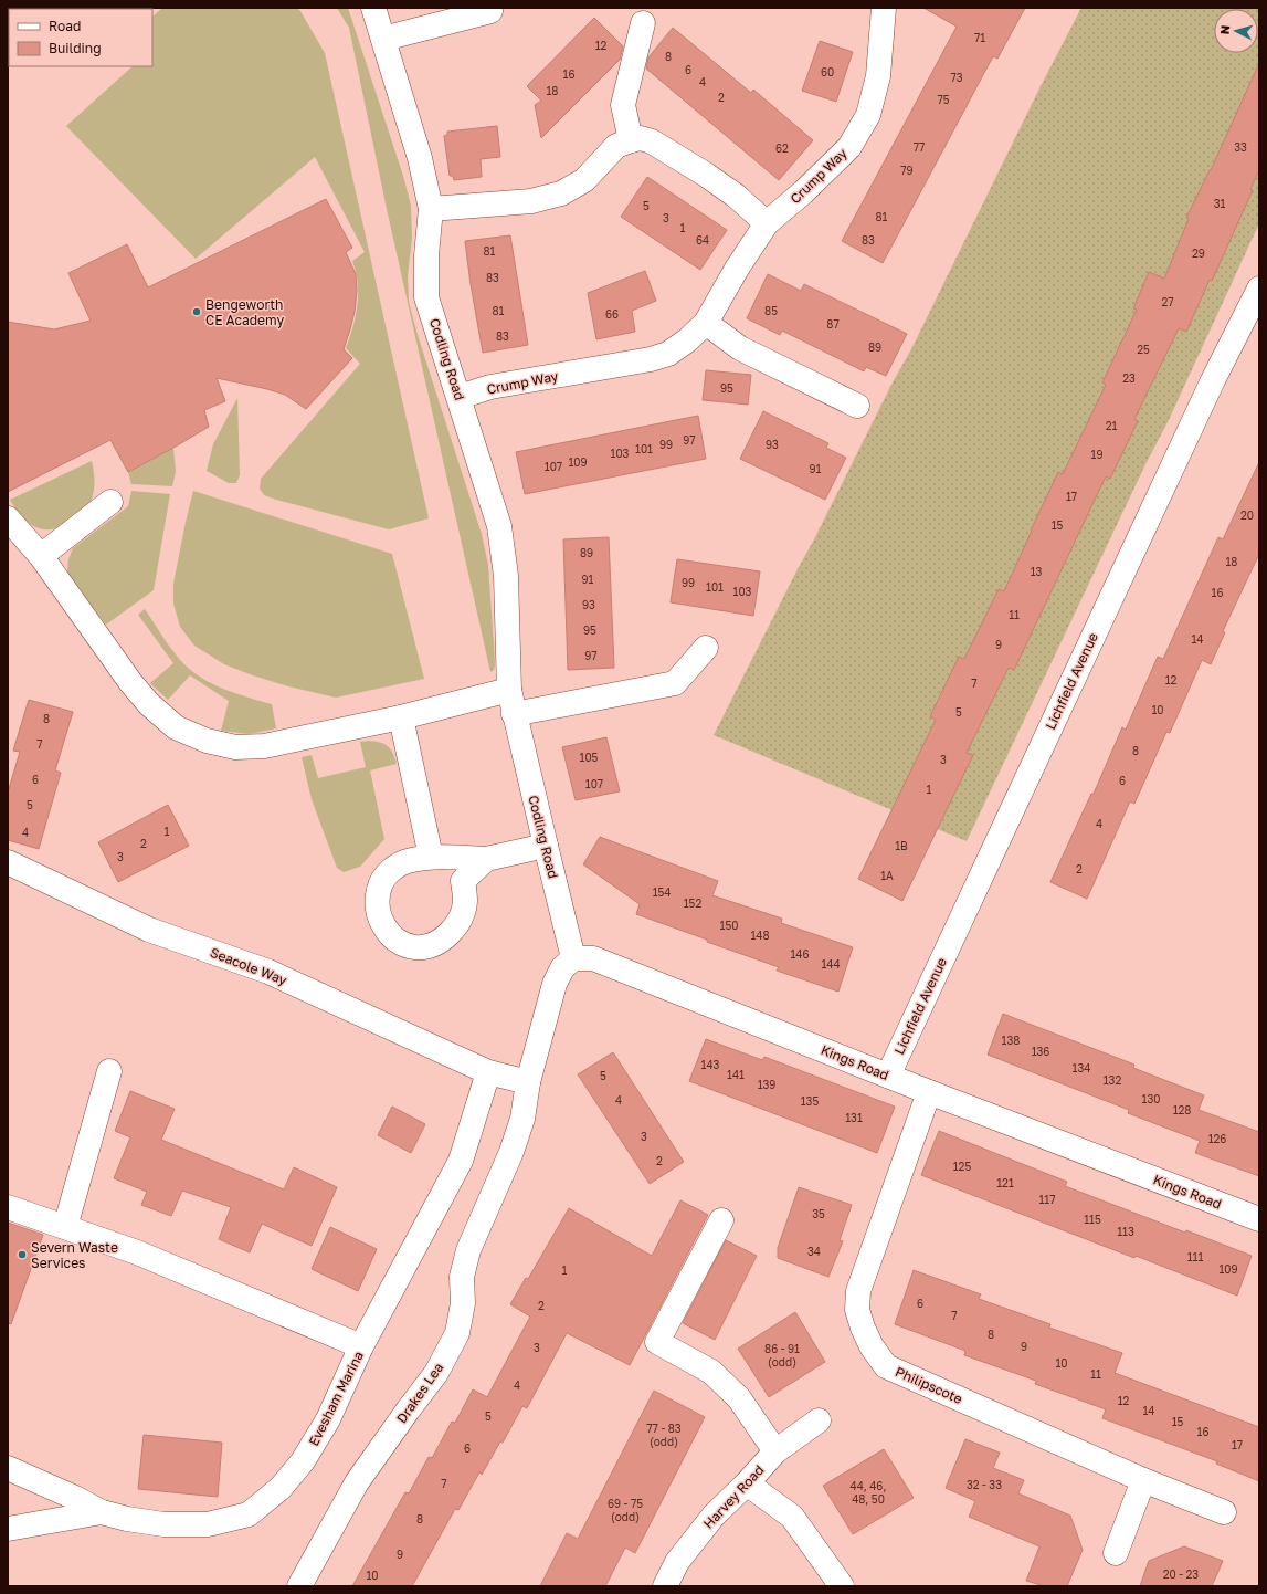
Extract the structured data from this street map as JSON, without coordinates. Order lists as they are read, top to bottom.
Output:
{
  "streets": {
    "street": [
      "Crump Way",
      "Codling Road",
      "Lichfield Avenue",
      "Seacole Way",
      "Kings Road",
      "Philipscote",
      "Drakes Lea",
      "Evesham Marina",
      "Harvey Road"
    ]
  },
  "crossings": [
    ["Crump Way", "Codling Road"],
    ["Codling Road", "Kings Road"],
    ["Lichfield Avenue", "Kings Road"],
    ["Seacole Way", "Evesham Marina"],
    ["Kings Road", "Philipscote"]
  ],
  "places": ["Bengeworth CE Academy", "Severn Waste Services"],
  "house_numbers": [
    "71",
    "12",
    "8",
    "6",
    "60",
    "16",
    "73",
    "4",
    "18",
    "2",
    "75",
    "77",
    "33",
    "62",
    "79",
    "31",
    "5",
    "81",
    "3",
    "1",
    "64",
    "83",
    "81",
    "29",
    "83",
    "27",
    "81",
    "85",
    "66",
    "87",
    "83",
    "89",
    "25",
    "23",
    "95",
    "21",
    "97",
    "99",
    "93",
    "101",
    "103",
    "19",
    "109",
    "107",
    "91",
    "17",
    "20",
    "15",
    "89",
    "18",
    "13",
    "91",
    "99",
    "101",
    "103",
    "16",
    "93",
    "11",
    "95",
    "14",
    "9",
    "97",
    "12",
    "7",
    "10",
    "5",
    "8",
    "7",
    "8",
    "105",
    "3",
    "6",
    "6",
    "107",
    "1",
    "5",
    "4",
    "1",
    "4",
    "2",
    "1B",
    "3",
    "2",
    "1A",
    "154",
    "152",
    "150",
    "148",
    "146",
    "144",
    "138",
    "136",
    "143",
    "134",
    "141",
    "5",
    "132",
    "139",
    "130",
    "4",
    "135",
    "128",
    "131",
    "3",
    "126",
    "2",
    "125",
    "121",
    "117",
    "35",
    "115",
    "113",
    "34",
    "111",
    "109",
    "1",
    "6",
    "2",
    "7",
    "8",
    "9",
    "3",
    "86 - 91 (odd)",
    "10",
    "11",
    "4",
    "12",
    "14",
    "5",
    "15",
    "77 - 83 (odd)",
    "16",
    "17",
    "6",
    "7",
    "32 - 33",
    "44, 46, 48, 50",
    "69 - 75 (odd)",
    "8",
    "9",
    "20 - 23",
    "10"
  ],
  "legend": ["Road", "Building"],
  "north": "left"
}
